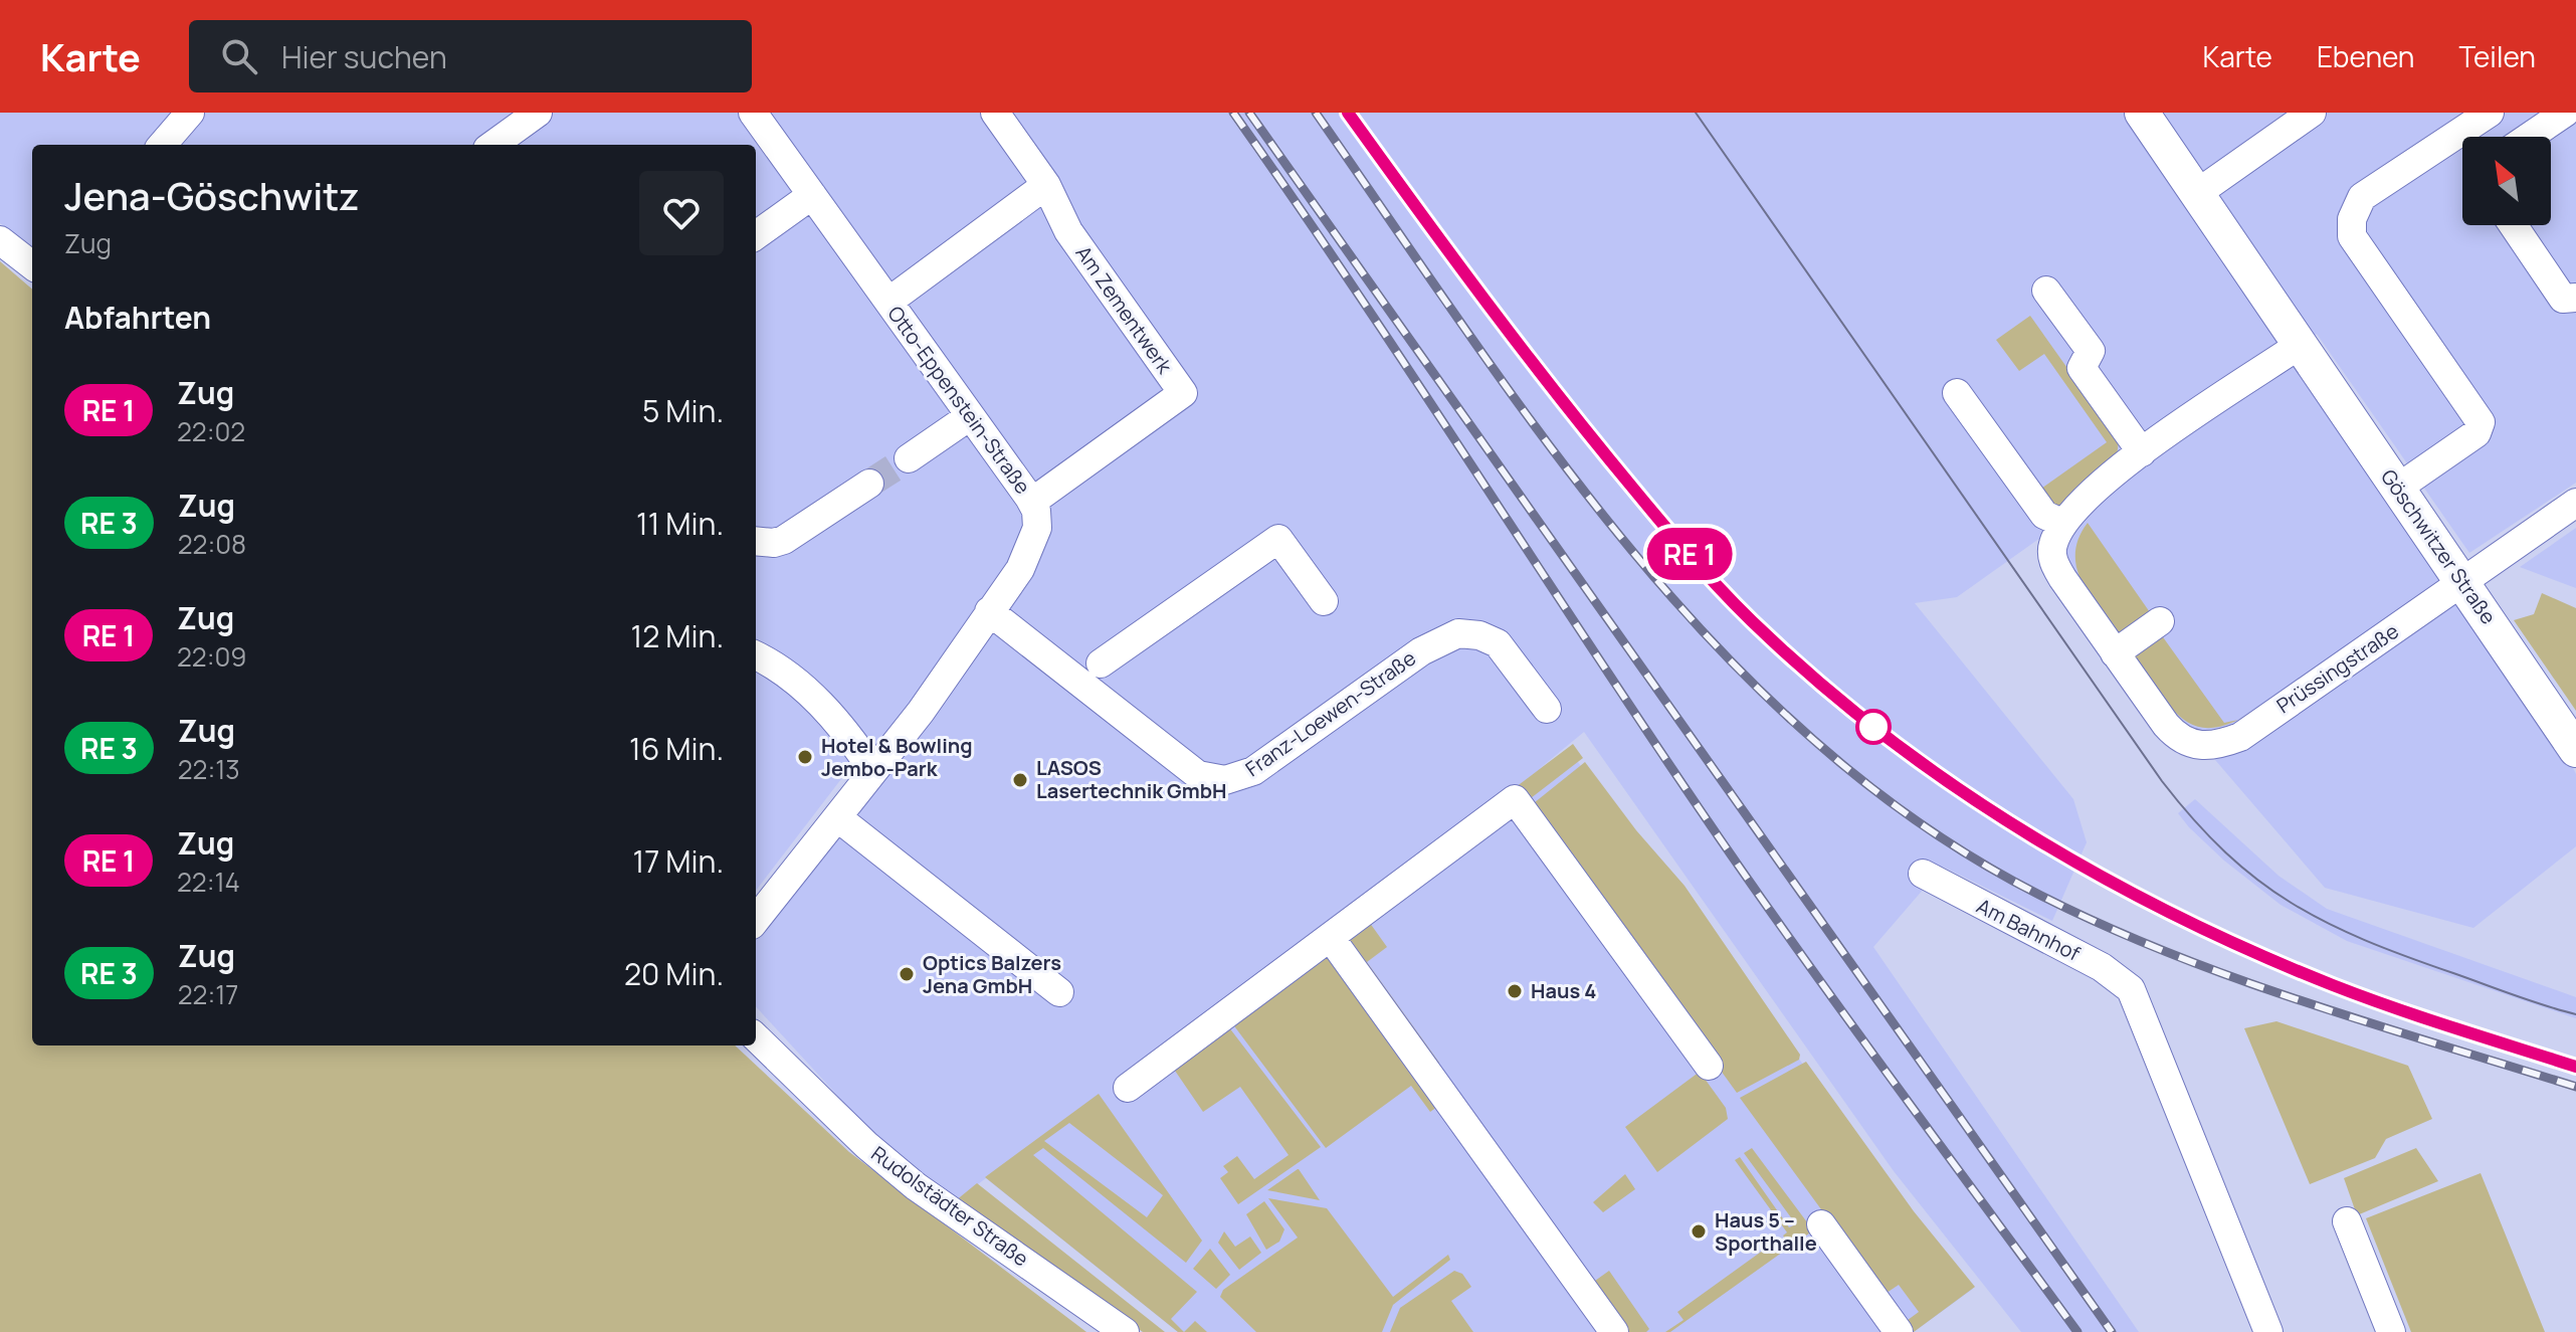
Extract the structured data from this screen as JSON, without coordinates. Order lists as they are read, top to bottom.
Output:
{
  "streets": {
    "main road": ["Göschwitzer Straße"],
    "street": [
      "Am Zementwerk",
      "Otto-Eppenstein-Straße",
      "Prüssingstraße",
      "Franz-Loewen-Straße",
      "Am Bahnhof",
      "Rudolstädter Straße"
    ]
  },
  "crossings": [
    ["Am Zementwerk", "Otto-Eppenstein-Straße"],
    ["Otto-Eppenstein-Straße", "Franz-Loewen-Straße"],
    ["Göschwitzer Straße", "Prüssingstraße"]
  ],
  "places": [
    "Hotel & Bowling Jembo-Park",
    "LASOS Lasertechnik GmbH",
    "Optics Balzers Jena GmbH",
    "Haus 4",
    "Haus 5 – Sporthalle"
  ],
  "north": "top left",
  "page": {
    "header": "Karte",
    "search": "Hier suchen",
    "nav": ["Karte", "Ebenen", "Teilen"],
    "on_map": "RE 1",
    "heading": [
      ["Jena-Göschwitz", "Zug"],
      "Abfahrten"
    ],
    "list": [
      {
        "mark": "RE 1",
        "name": "Zug",
        "note": "22:02",
        "value": "5 Min."
      },
      {
        "mark": "RE 3",
        "name": "Zug",
        "note": "22:08",
        "value": "11 Min."
      },
      {
        "mark": "RE 1",
        "name": "Zug",
        "note": "22:09",
        "value": "12 Min."
      },
      {
        "mark": "RE 3",
        "name": "Zug",
        "note": "22:13",
        "value": "16 Min."
      },
      {
        "mark": "RE 1",
        "name": "Zug",
        "note": "22:14",
        "value": "17 Min."
      },
      {
        "mark": "RE 3",
        "name": "Zug",
        "note": "22:17",
        "value": "20 Min."
      }
    ]
  }
}
